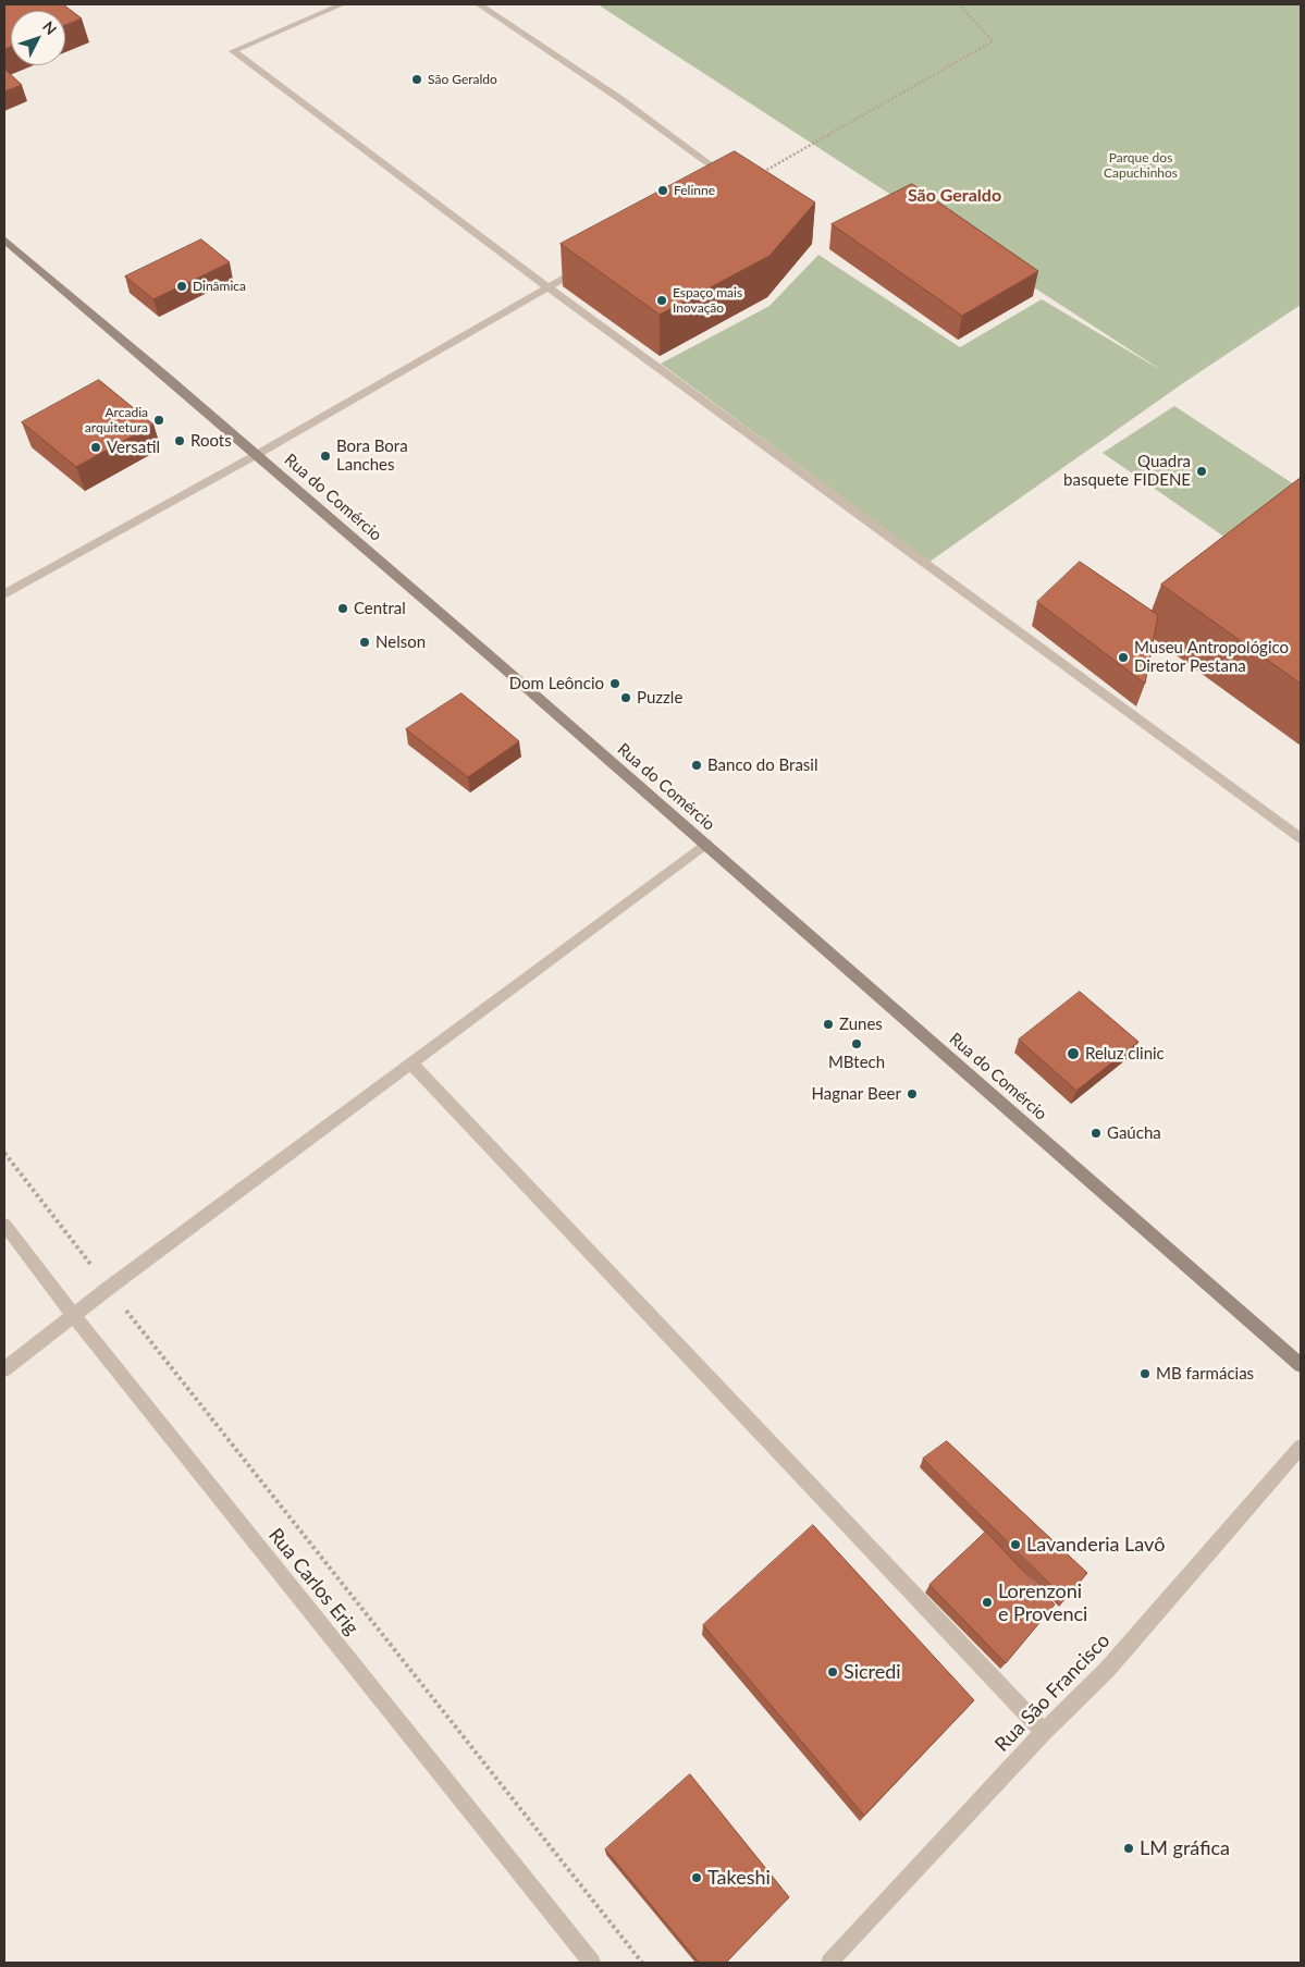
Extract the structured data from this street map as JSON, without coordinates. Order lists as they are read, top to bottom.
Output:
{
  "streets": {
    "main road": ["Rua do Comércio"],
    "street": ["Rua Carlos Erig", "Rua São Francisco"]
  },
  "districts": ["São Geraldo"],
  "parks": ["Parque dos Capuchinhos"],
  "places": [
    "São Geraldo",
    "Felinne",
    "Dinâmica",
    "Espaço mais Inovação",
    "Arcadia arquitetura",
    "Roots",
    "Versatil",
    "Bora Bora Lanches",
    "Quadra basquete FIDENE",
    "Central",
    "Nelson",
    "Museu Antropológico Diretor Pestana",
    "Dom Leôncio",
    "Puzzle",
    "Banco do Brasil",
    "Zunes",
    "MBtech",
    "Reluz clinic",
    "Hagnar Beer",
    "Gaúcha",
    "MB farmácias",
    "Lavanderia Lavô",
    "Lorenzoni e Provenci",
    "Sicredi",
    "LM gráfica",
    "Takeshi"
  ],
  "north": "top right"
}
